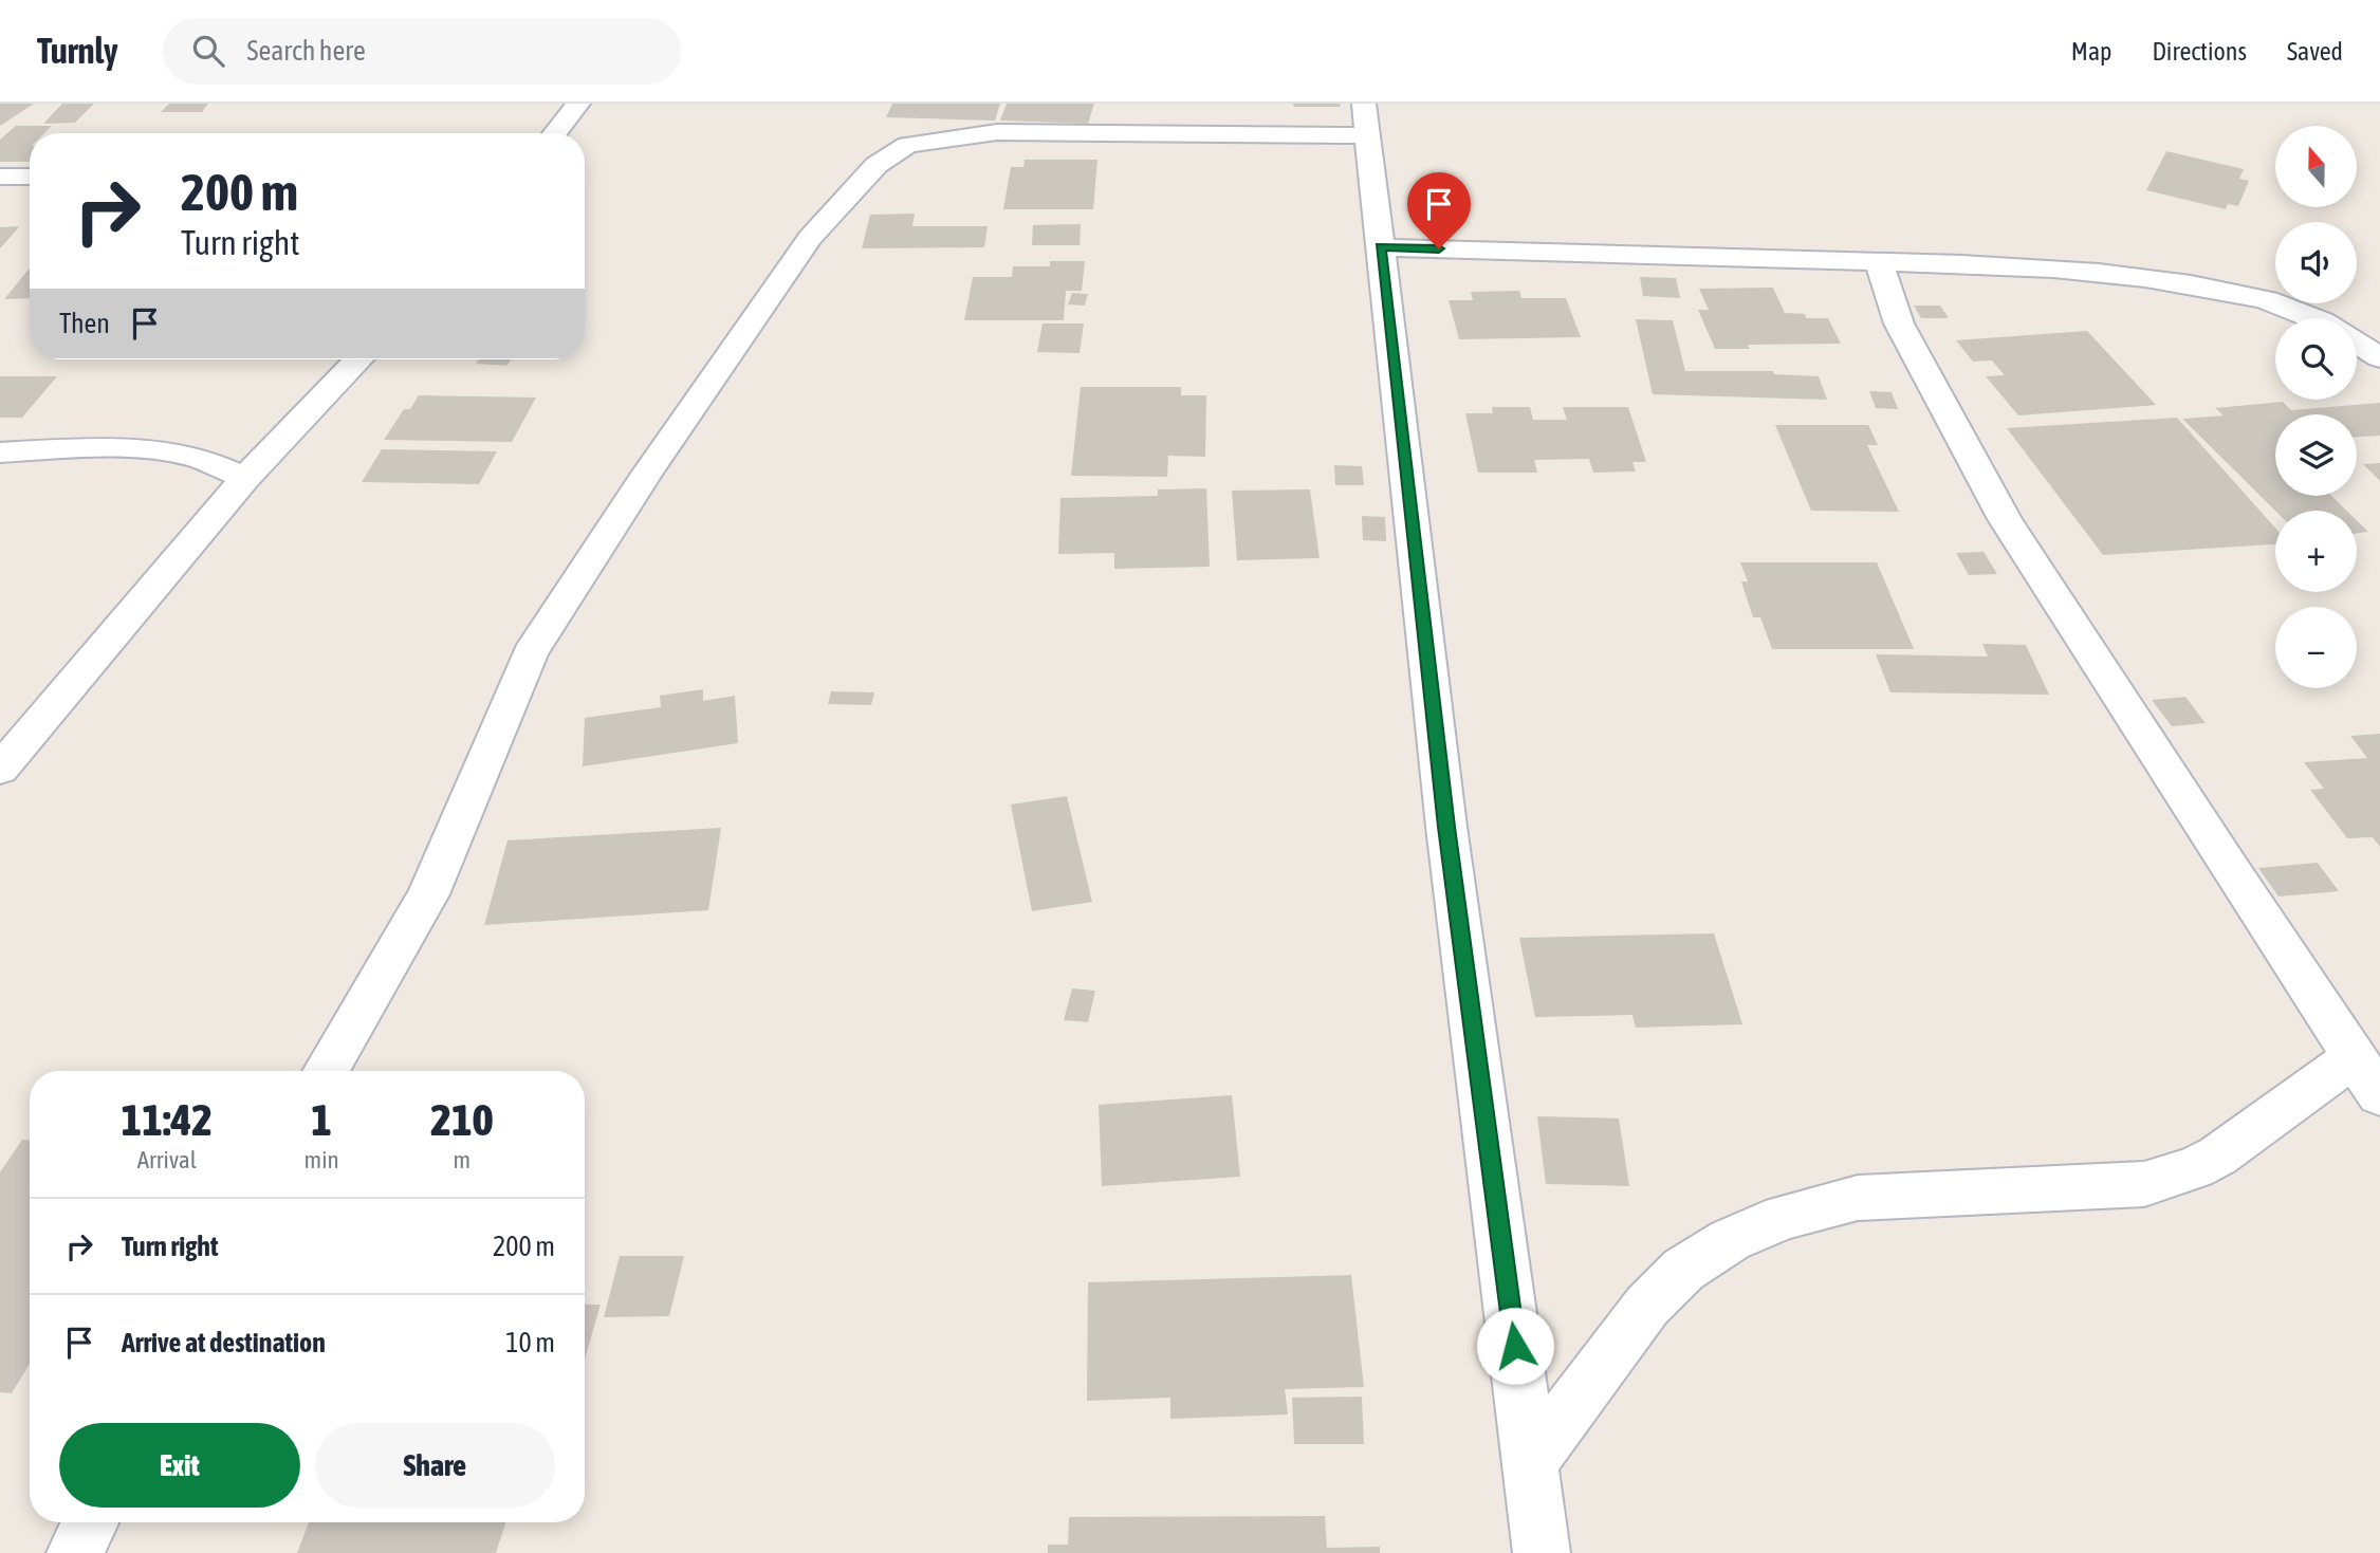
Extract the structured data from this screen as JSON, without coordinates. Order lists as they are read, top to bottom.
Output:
{
  "north": "top",
  "page": {
    "header": "Turnly",
    "search": "Search here",
    "nav": ["Map", "Directions", "Saved"],
    "map_buttons": ["+", "−"],
    "turn": ["200 m", "Turn right"],
    "then": "Then",
    "eta": [
      "11:42",
      "Arrival",
      "1",
      "min",
      "210",
      "m"
    ],
    "list": [
      {
        "name": "Turn right",
        "value": "200 m"
      },
      {
        "name": "Arrive at destination",
        "value": "10 m"
      }
    ],
    "buttons": ["Exit", "Share"]
  }
}
